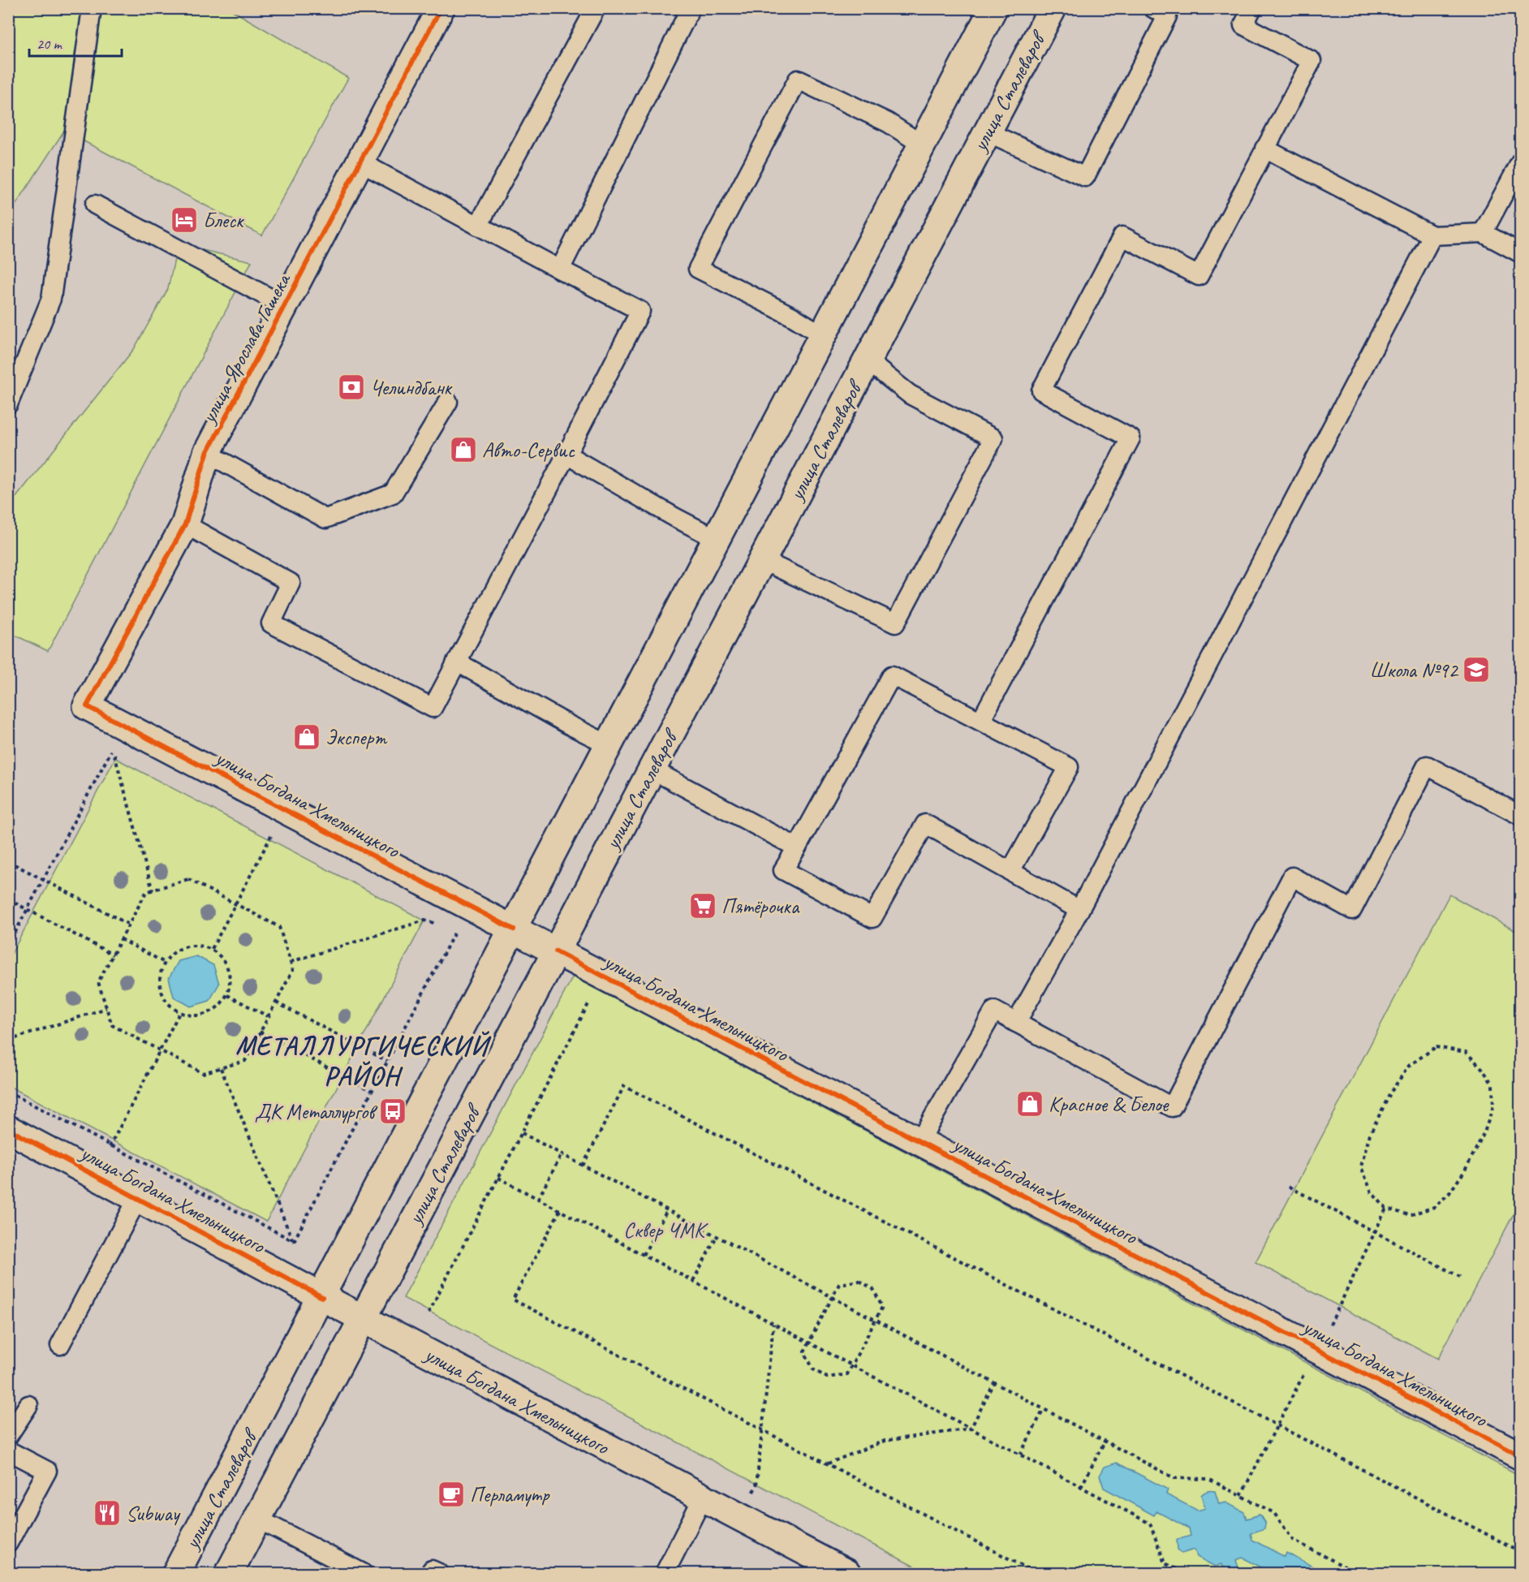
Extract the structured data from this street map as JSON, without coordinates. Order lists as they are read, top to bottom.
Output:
{
  "streets": {
    "main road": ["улица Сталеваров", "улица Ярослава Гашека", "улица Богдана Хмельницкого"]
  },
  "crossings": [
    ["улица Сталеваров", "улица Богдана Хмельницкого"],
    ["улица Ярослава Гашека", "улица Богдана Хмельницкого"]
  ],
  "districts": ["МЕТАЛЛУРГИЧЕСКИЙ РАЙОН"],
  "parks": ["Сквер ЧМК"],
  "places": {
    "hotel": ["Блеск"],
    "bank": ["Челиндбанк"],
    "shop": ["Авто-Сервис", "Эксперт", "Красное & Белое"],
    "school or university": ["Школа №92"],
    "supermarket": ["Пятёрочка"],
    "bus stop": ["ДК Металлургов"],
    "cafe": ["Перламутр"],
    "restaurant": ["Subway"]
  },
  "scale_bar": "20 m"
}
